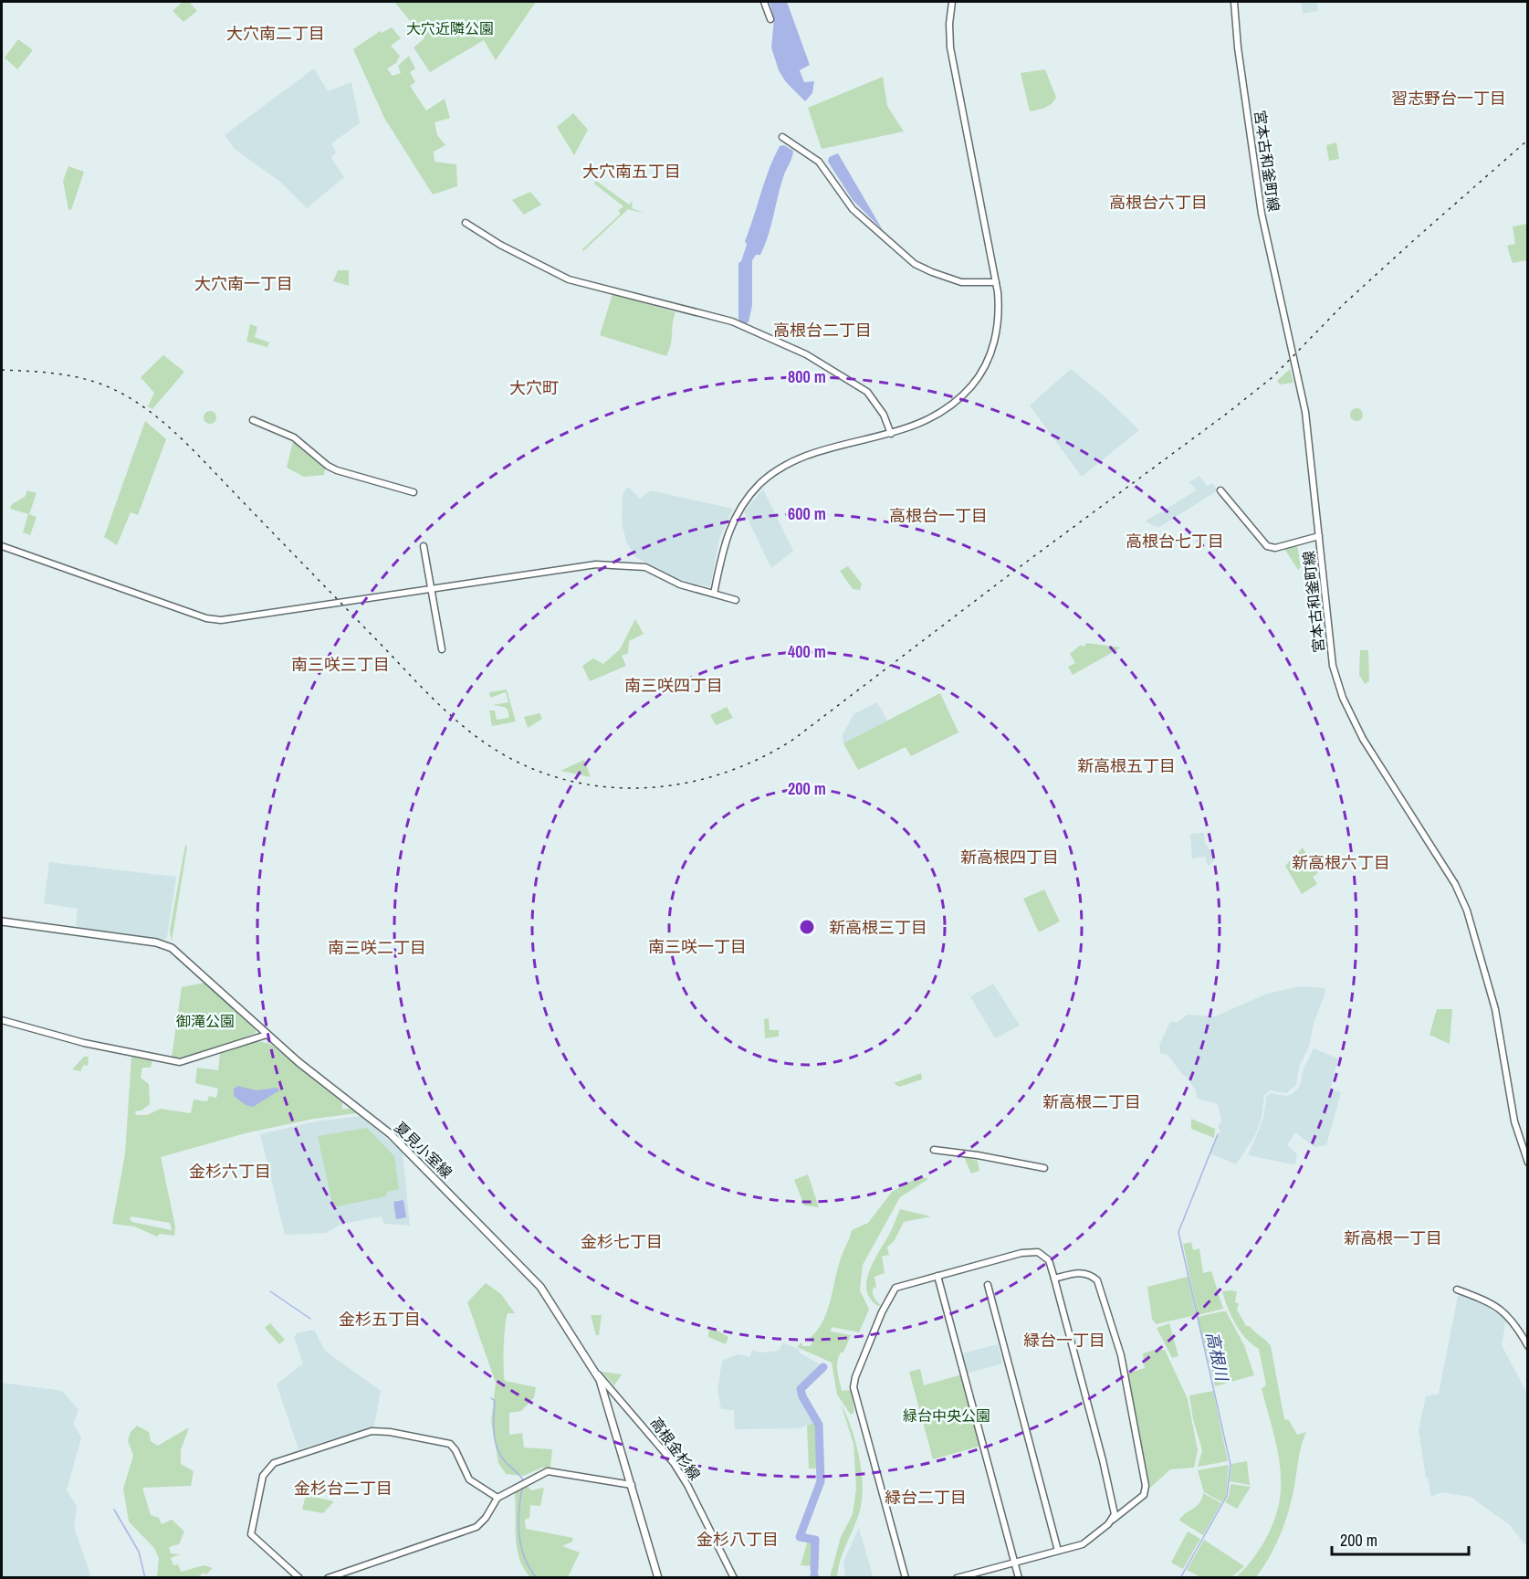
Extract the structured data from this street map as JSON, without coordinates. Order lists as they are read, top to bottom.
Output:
{
  "streets": {
    "main road": ["夏見小室線"],
    "street": ["宮本古和釜町線", "高根金杉線"]
  },
  "crossings": [
    ["夏見小室線", "高根金杉線"]
  ],
  "districts": [
    "大穴南二丁目",
    "習志野台一丁目",
    "大穴南五丁目",
    "高根台六丁目",
    "大穴南一丁目",
    "高根台二丁目",
    "大穴町",
    "高根台一丁目",
    "高根台七丁目",
    "南三咲三丁目",
    "南三咲四丁目",
    "新高根五丁目",
    "新高根四丁目",
    "新高根六丁目",
    "新高根三丁目",
    "南三咲一丁目",
    "南三咲二丁目",
    "新高根二丁目",
    "金杉六丁目",
    "新高根一丁目",
    "金杉七丁目",
    "金杉五丁目",
    "緑台一丁目",
    "金杉台二丁目",
    "緑台二丁目",
    "金杉八丁目"
  ],
  "water": ["高根川"],
  "parks": ["大穴近隣公園", "御滝公園", "緑台中央公園"],
  "scale_bar": "200 m",
  "rings": [
    "800 m",
    "600 m",
    "400 m",
    "200 m"
  ]
}
